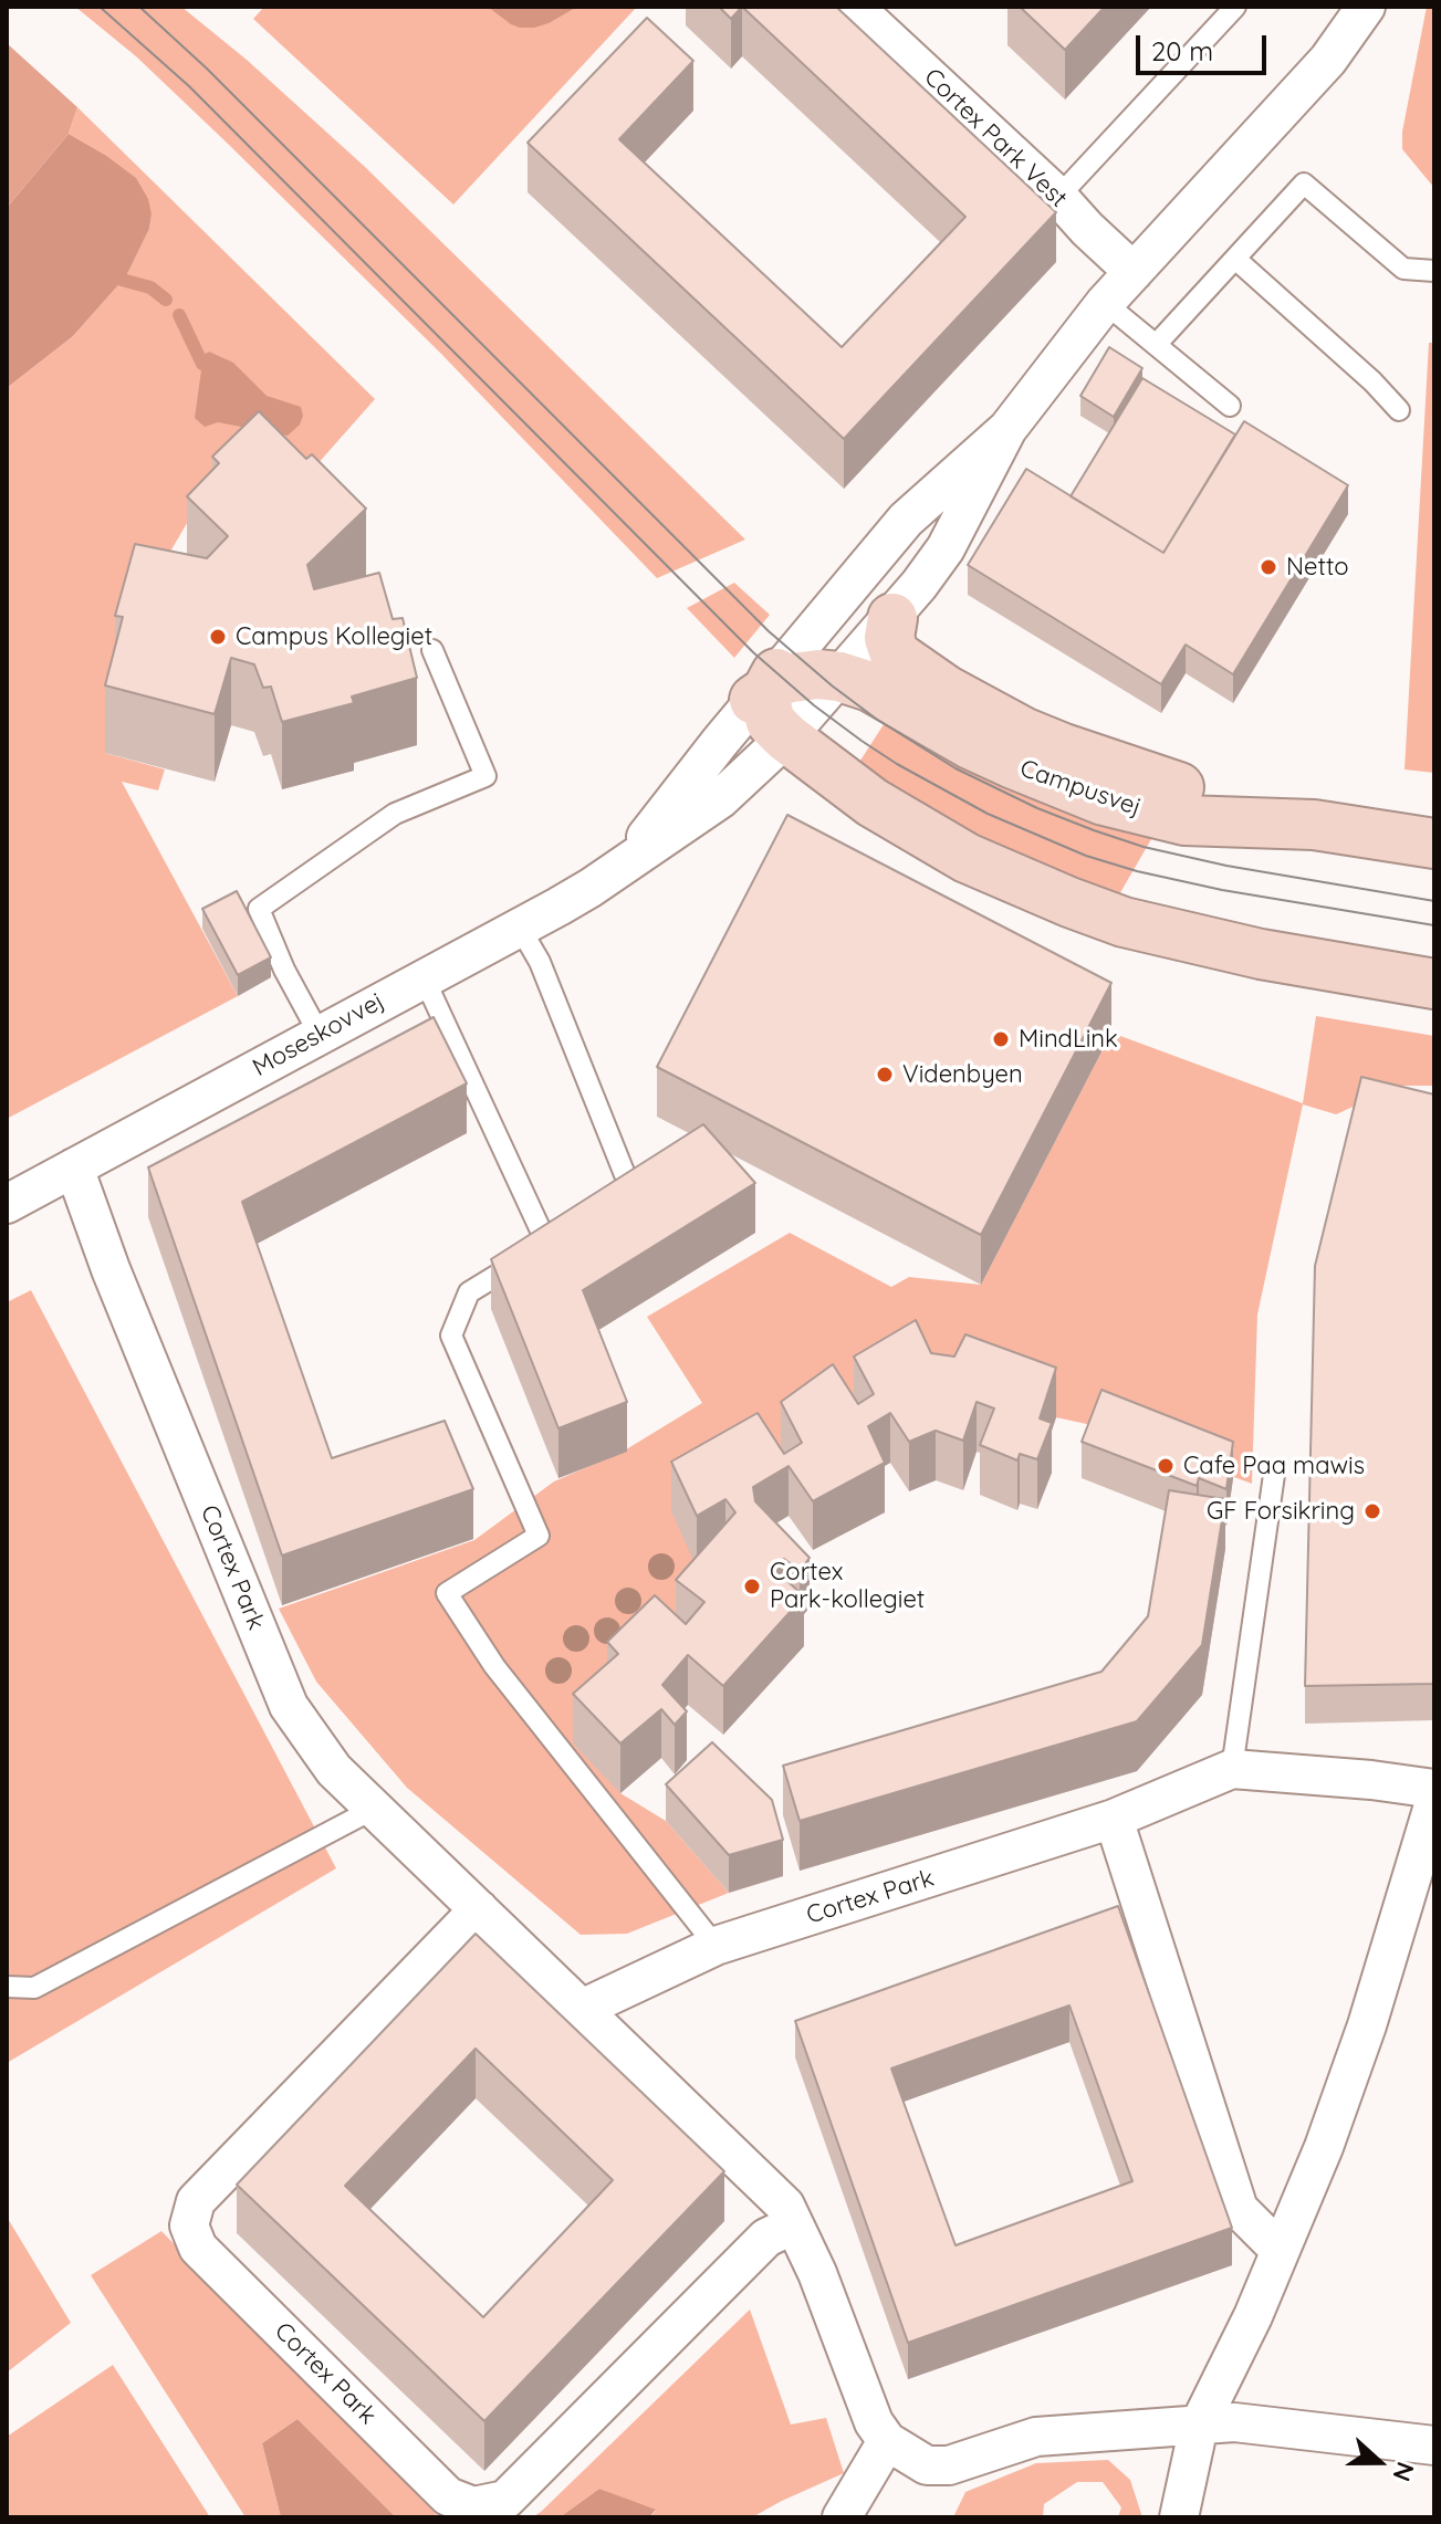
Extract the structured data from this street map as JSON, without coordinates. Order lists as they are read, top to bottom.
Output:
{
  "streets": {
    "street": [
      "Cortex Park Vest",
      "Campusvej",
      "Moseskovvej",
      "Cortex Park"
    ]
  },
  "crossings": [
    ["Campusvej", "Moseskovvej"],
    ["Moseskovvej", "Cortex Park"]
  ],
  "places": [
    "Netto",
    "Campus Kollegiet",
    "MindLink",
    "Videnbyen",
    "Cafe Paa mawis",
    "GF Forsikring",
    "Cortex Park-kollegiet"
  ],
  "scale_bar": "20 m",
  "north": "right"
}
